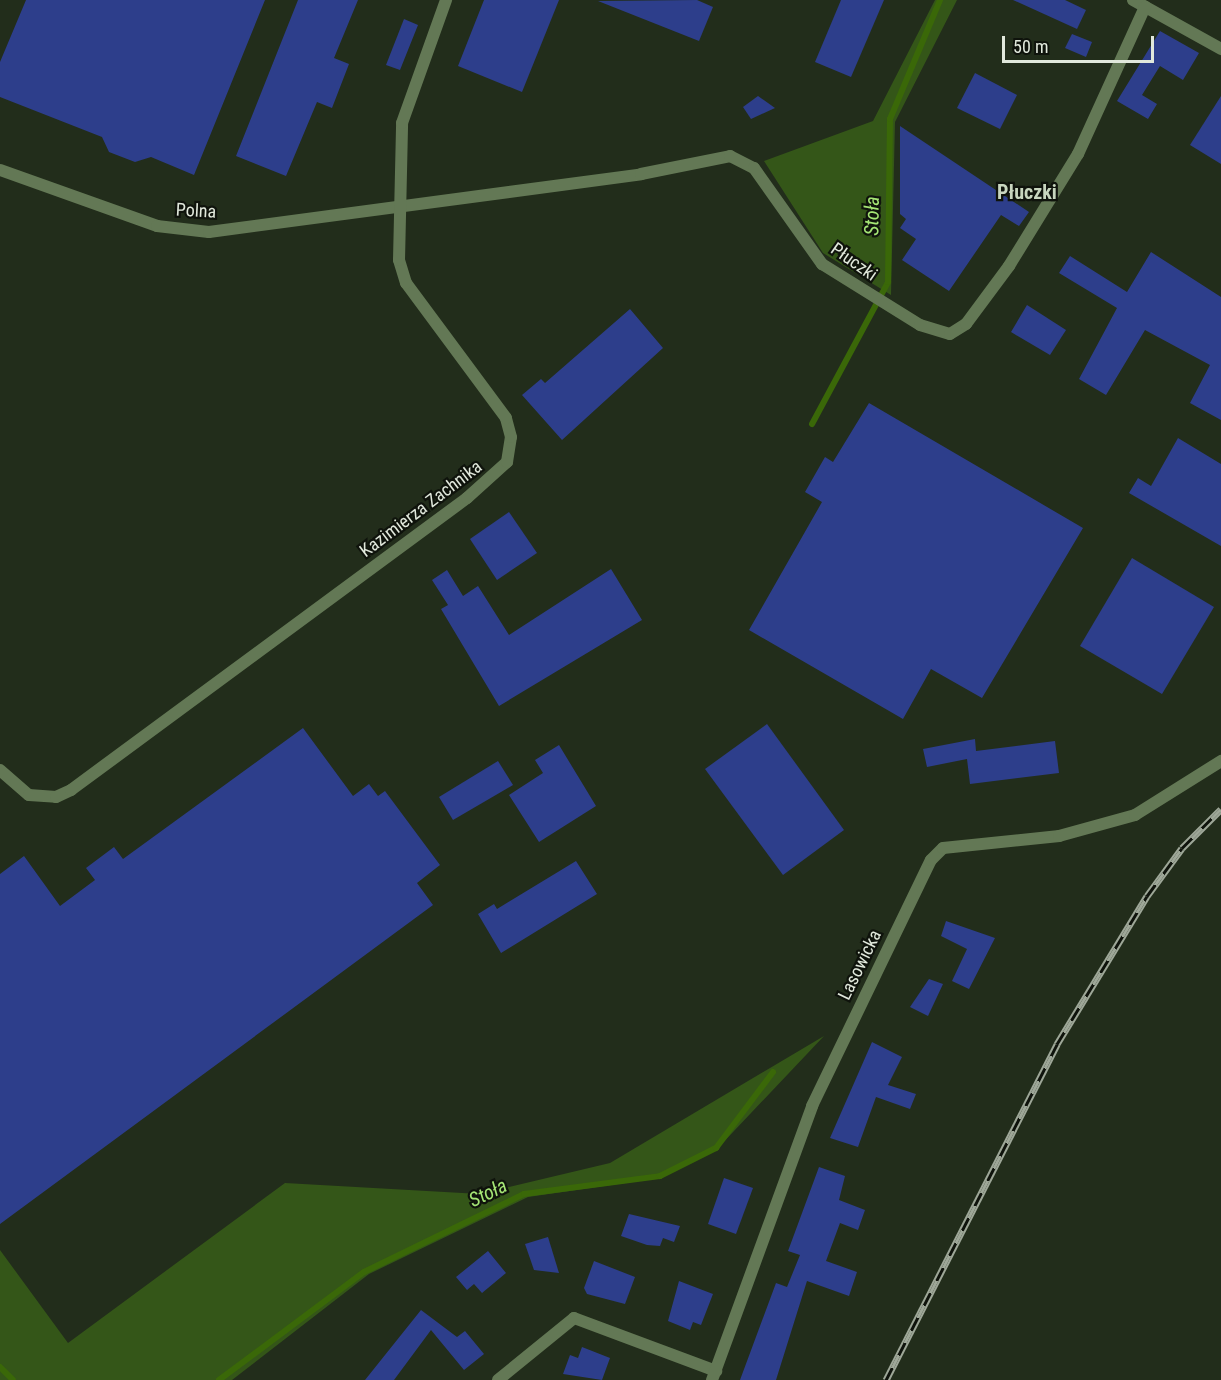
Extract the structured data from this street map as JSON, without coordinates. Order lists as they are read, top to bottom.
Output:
{
  "streets": {
    "street": [
      "Polna",
      "Płuczki",
      "Kazimierza Zachnika",
      "Lasowicka"
    ]
  },
  "crossings": [
    ["Polna", "Płuczki"],
    ["Polna", "Kazimierza Zachnika"],
    ["Płuczki", "Kazimierza Zachnika"]
  ],
  "districts": ["Płuczki"],
  "water": ["Stoła"],
  "scale_bar": "50 m"
}
